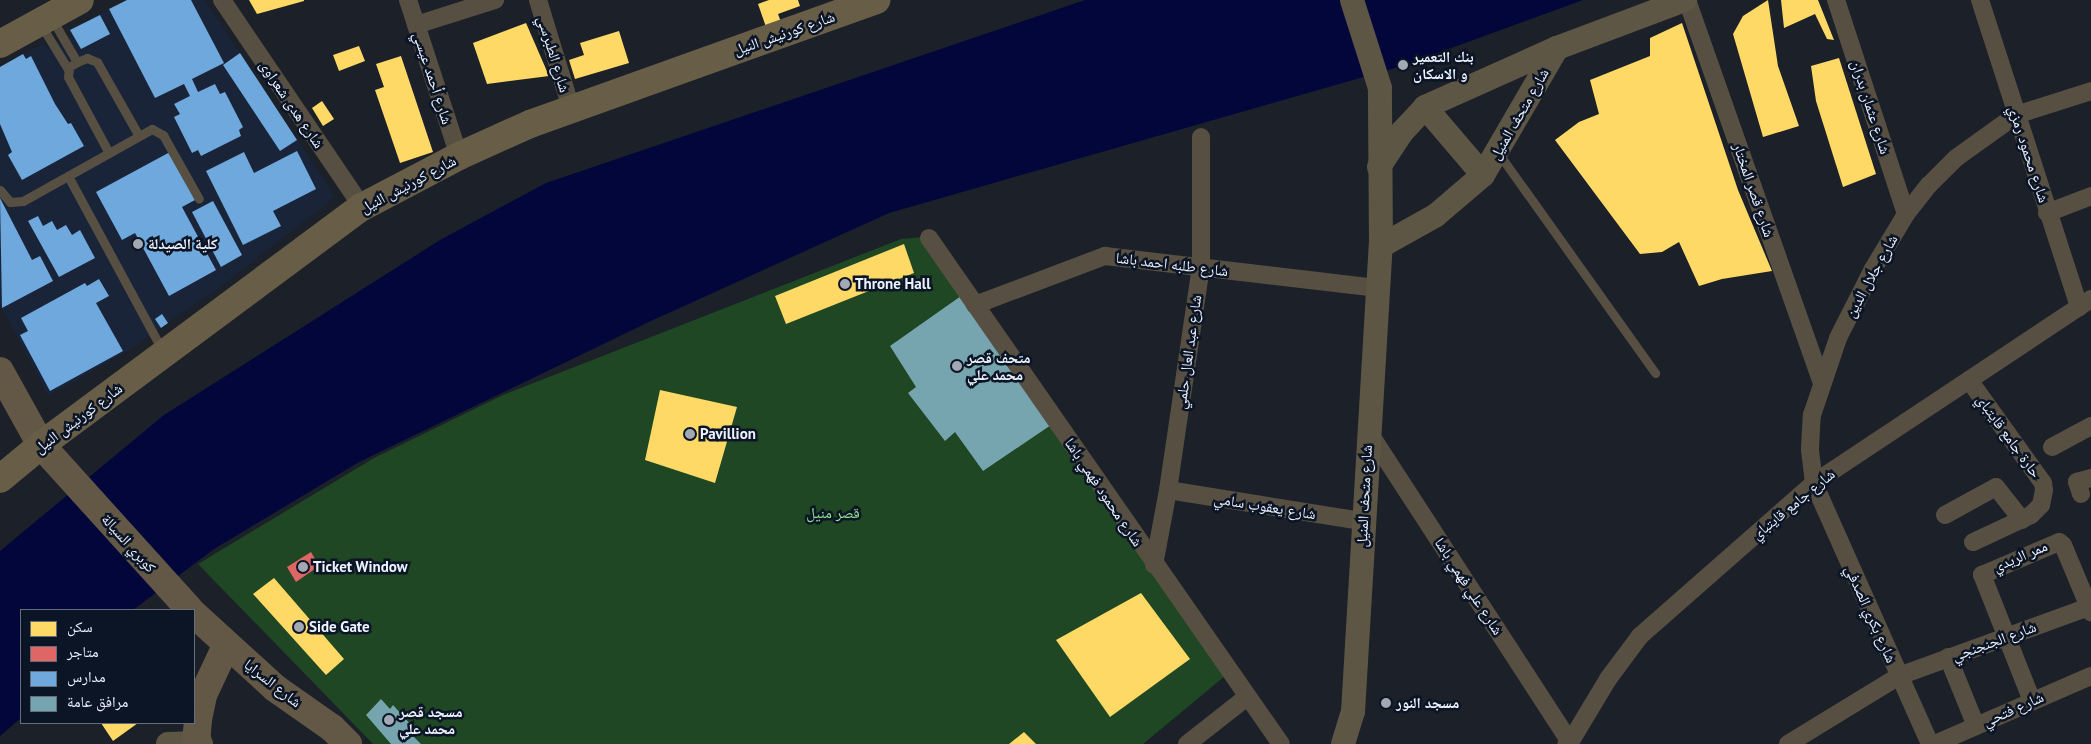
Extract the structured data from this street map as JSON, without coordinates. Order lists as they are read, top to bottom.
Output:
{
  "streets": {
    "highway": ["شارع كورنيش النيل"],
    "main road": ["كوبري السيالة", "شارع السرايا"],
    "street": [
      "شارع الطبرسي",
      "شارع أحمد عيسي",
      "شارع هدى شعراوى",
      "شارع عثمان بدران",
      "شارع متحف المنيل",
      "شارع محمود رمزي",
      "شارع قصر المختار",
      "شارع طلبه احمد باشا",
      "شارع جلال الدين",
      "شارع عبد العال حلمي",
      "حارة جامع قايتباي",
      "شارع محمود فهمي باشا",
      "شارع جامع قايتباي",
      "شارع يعقوب سامي",
      "ممر الريدي",
      "شارع علي فهمي باشا",
      "شارع بكري الصدفي",
      "شارع الجنجنجي",
      "شارع فتحي"
    ]
  },
  "crossings": [
    ["شارع كورنيش النيل", "شارع الطبرسي"],
    ["شارع كورنيش النيل", "شارع أحمد عيسي"],
    ["شارع كورنيش النيل", "شارع هدى شعراوى"],
    ["شارع كورنيش النيل", "كوبري السيالة"],
    ["شارع عثمان بدران", "شارع جلال الدين"],
    ["شارع متحف المنيل", "شارع قصر المختار"],
    ["شارع متحف المنيل", "شارع طلبه احمد باشا"],
    ["شارع متحف المنيل", "شارع يعقوب سامي"],
    ["شارع متحف المنيل", "شارع علي فهمي باشا"],
    ["شارع محمود رمزي", "شارع جلال الدين"],
    ["شارع محمود رمزي", "شارع جامع قايتباي"],
    ["شارع قصر المختار", "شارع جلال الدين"],
    ["شارع طلبه احمد باشا", "شارع عبد العال حلمي"],
    ["شارع طلبه احمد باشا", "شارع محمود فهمي باشا"],
    ["شارع جلال الدين", "شارع جامع قايتباي"],
    ["شارع جلال الدين", "شارع بكري الصدفي"],
    ["شارع عبد العال حلمي", "شارع محمود فهمي باشا"],
    ["شارع عبد العال حلمي", "شارع يعقوب سامي"],
    ["حارة جامع قايتباي", "شارع جامع قايتباي"],
    ["شارع جامع قايتباي", "شارع علي فهمي باشا"],
    ["شارع جامع قايتباي", "شارع بكري الصدفي"],
    ["ممر الريدي", "شارع الجنجنجي"],
    ["ممر الريدي", "شارع فتحي"],
    ["شارع بكري الصدفي", "شارع الجنجنجي"]
  ],
  "parks": ["قصر منيل"],
  "places": [
    "بنك التعمير و الاسكان",
    "كلية الصيدلة",
    "Throne Hall",
    "متحف قصر محمد علي",
    "Pavillion",
    "Ticket Window",
    "Side Gate",
    "مسجد النور",
    "مسجد قصر محمد علي"
  ],
  "legend": [
    "سكن",
    "متاجر",
    "مدارس",
    "مرافق عامة"
  ]
}
